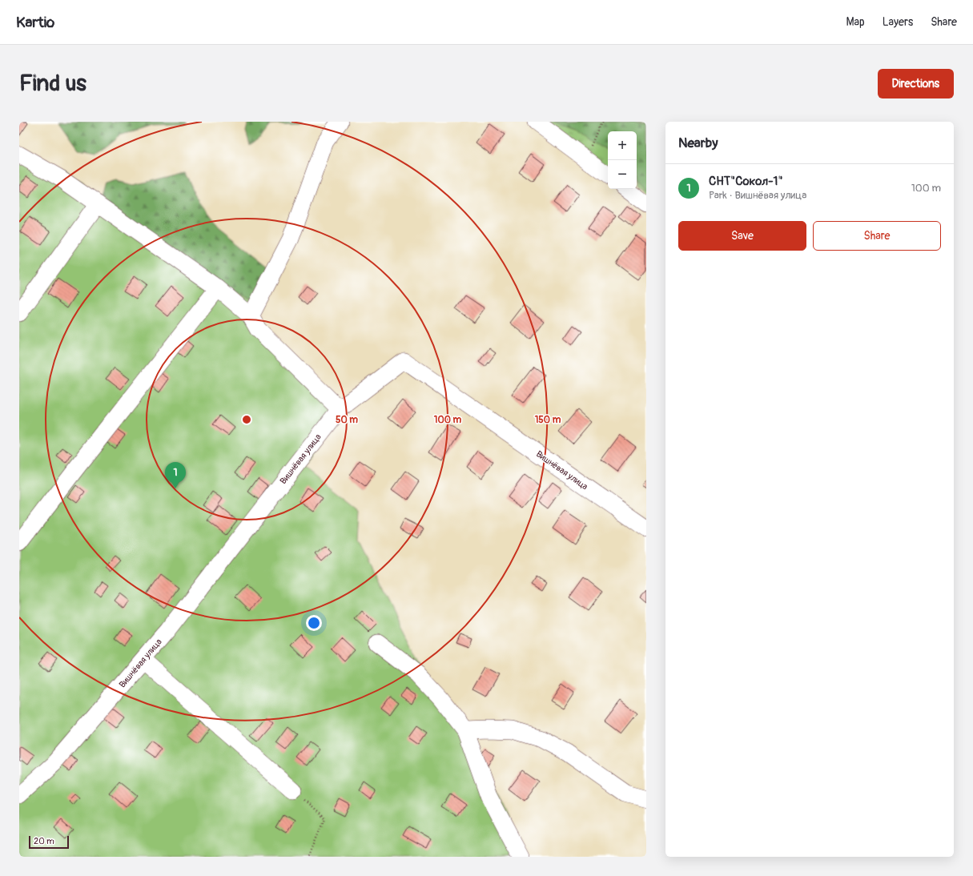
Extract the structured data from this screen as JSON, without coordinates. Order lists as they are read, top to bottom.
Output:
{
  "streets": {
    "street": ["Вишнёвая улица"]
  },
  "scale_bar": "20 m",
  "page": {
    "header": "Kartio",
    "nav": ["Map", "Layers", "Share"],
    "buttons": [
      "Directions",
      ["Save", "Share"]
    ],
    "title": "Find us",
    "heading": "Nearby",
    "map_buttons": ["+", "−"],
    "list": [
      {
        "mark": "1",
        "name": "СНТ\"Сокол-1\"",
        "note": "Park · Вишнёвая улица",
        "value": "100 m"
      }
    ],
    "pins": "1",
    "scale": "20 m"
  },
  "rings": ["50 m", "100 m", "150 m"]
}
